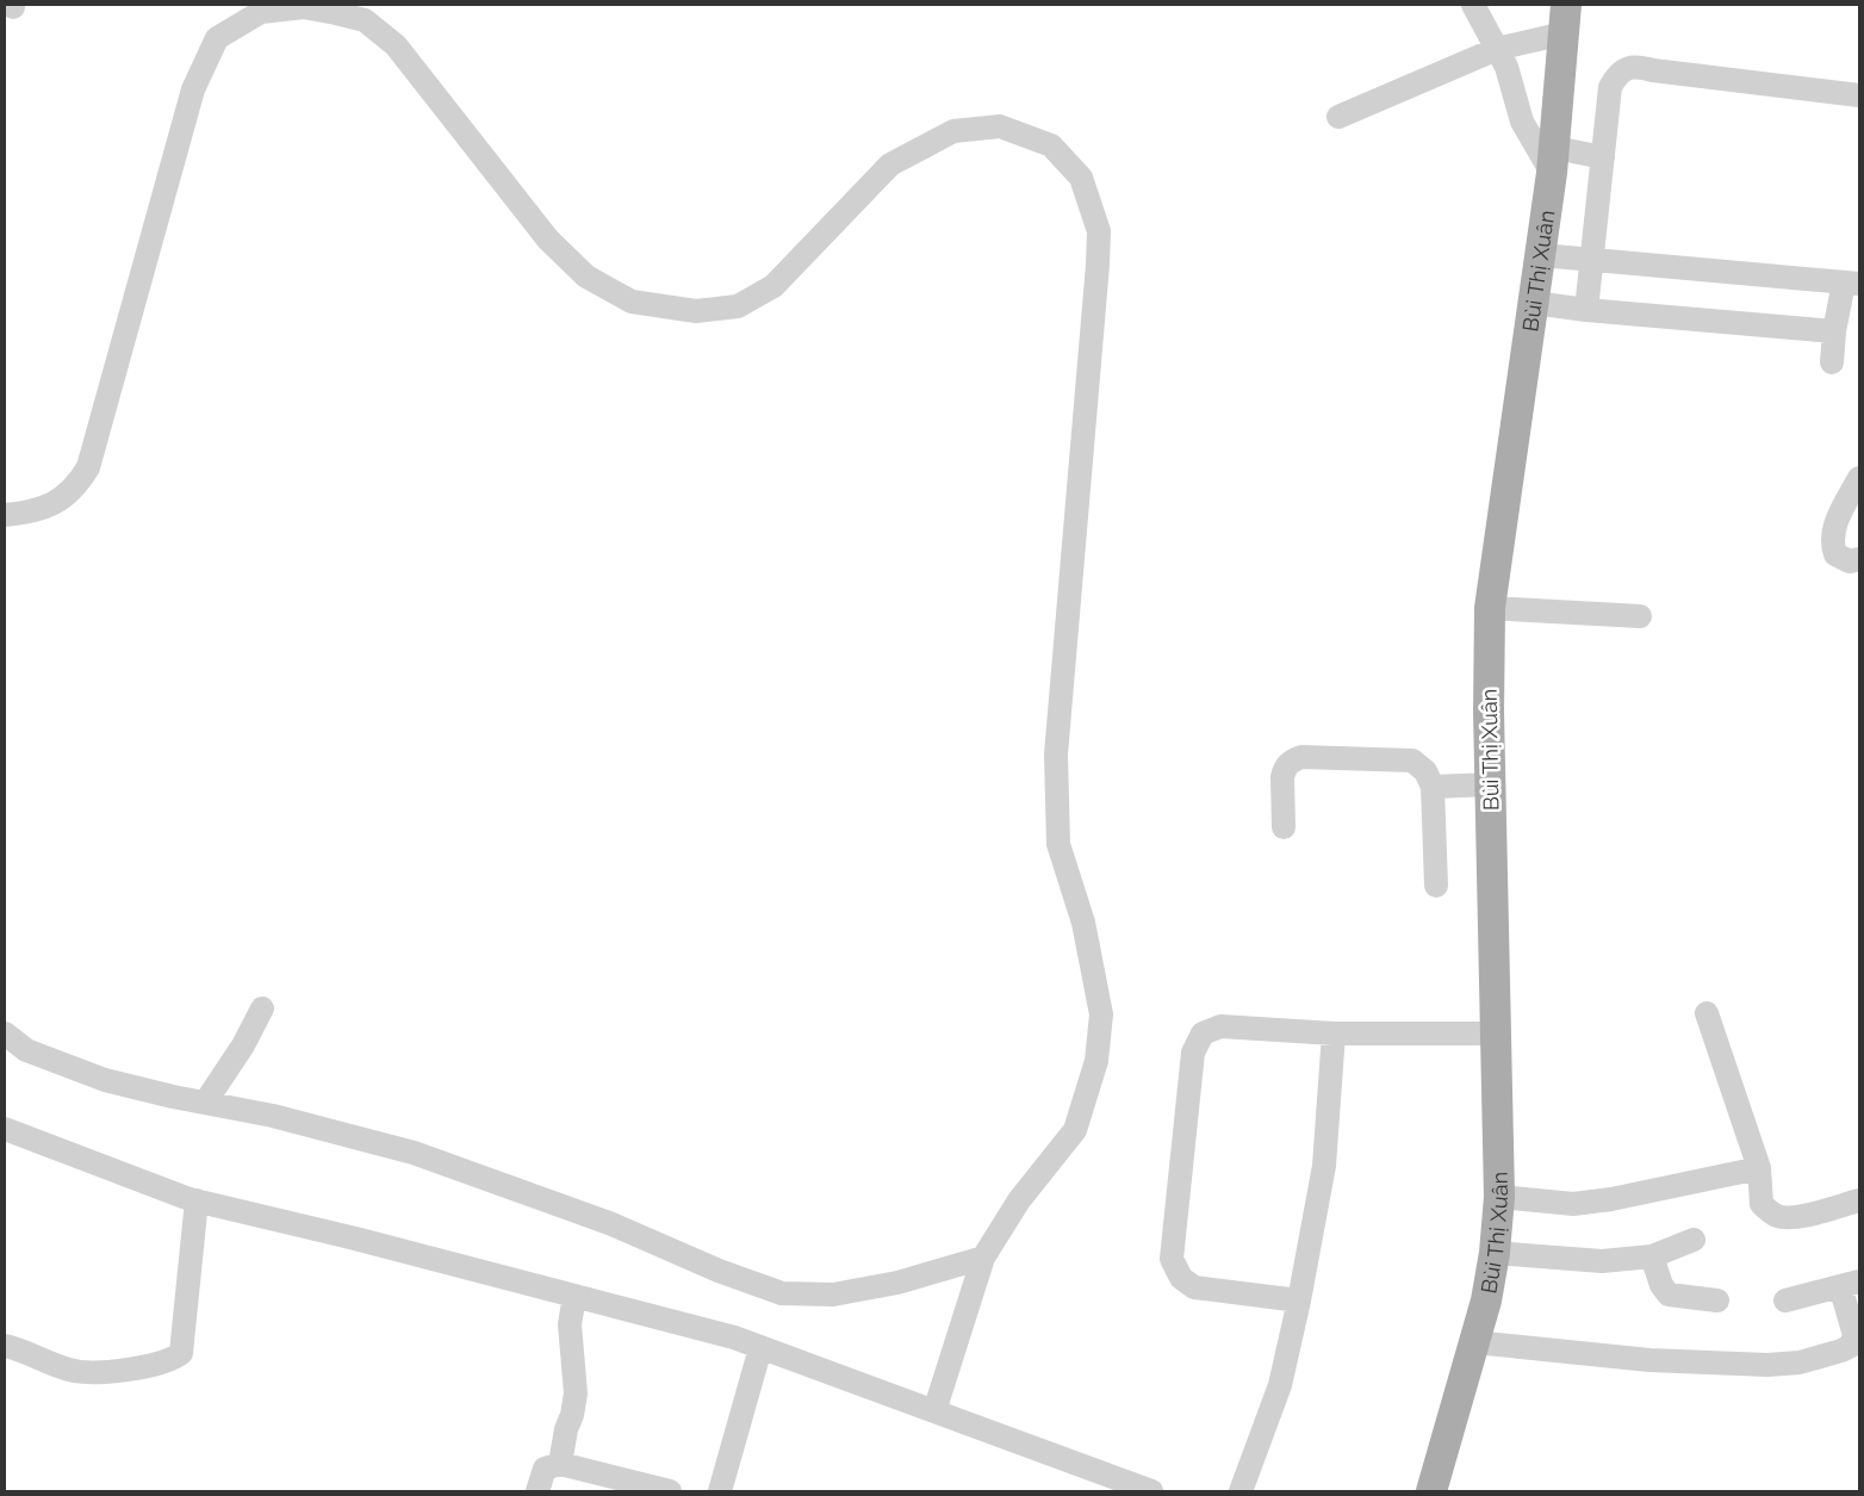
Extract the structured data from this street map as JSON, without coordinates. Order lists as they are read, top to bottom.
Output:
{
  "streets": {
    "main road": ["Bùi Thị Xuân"]
  }
}
